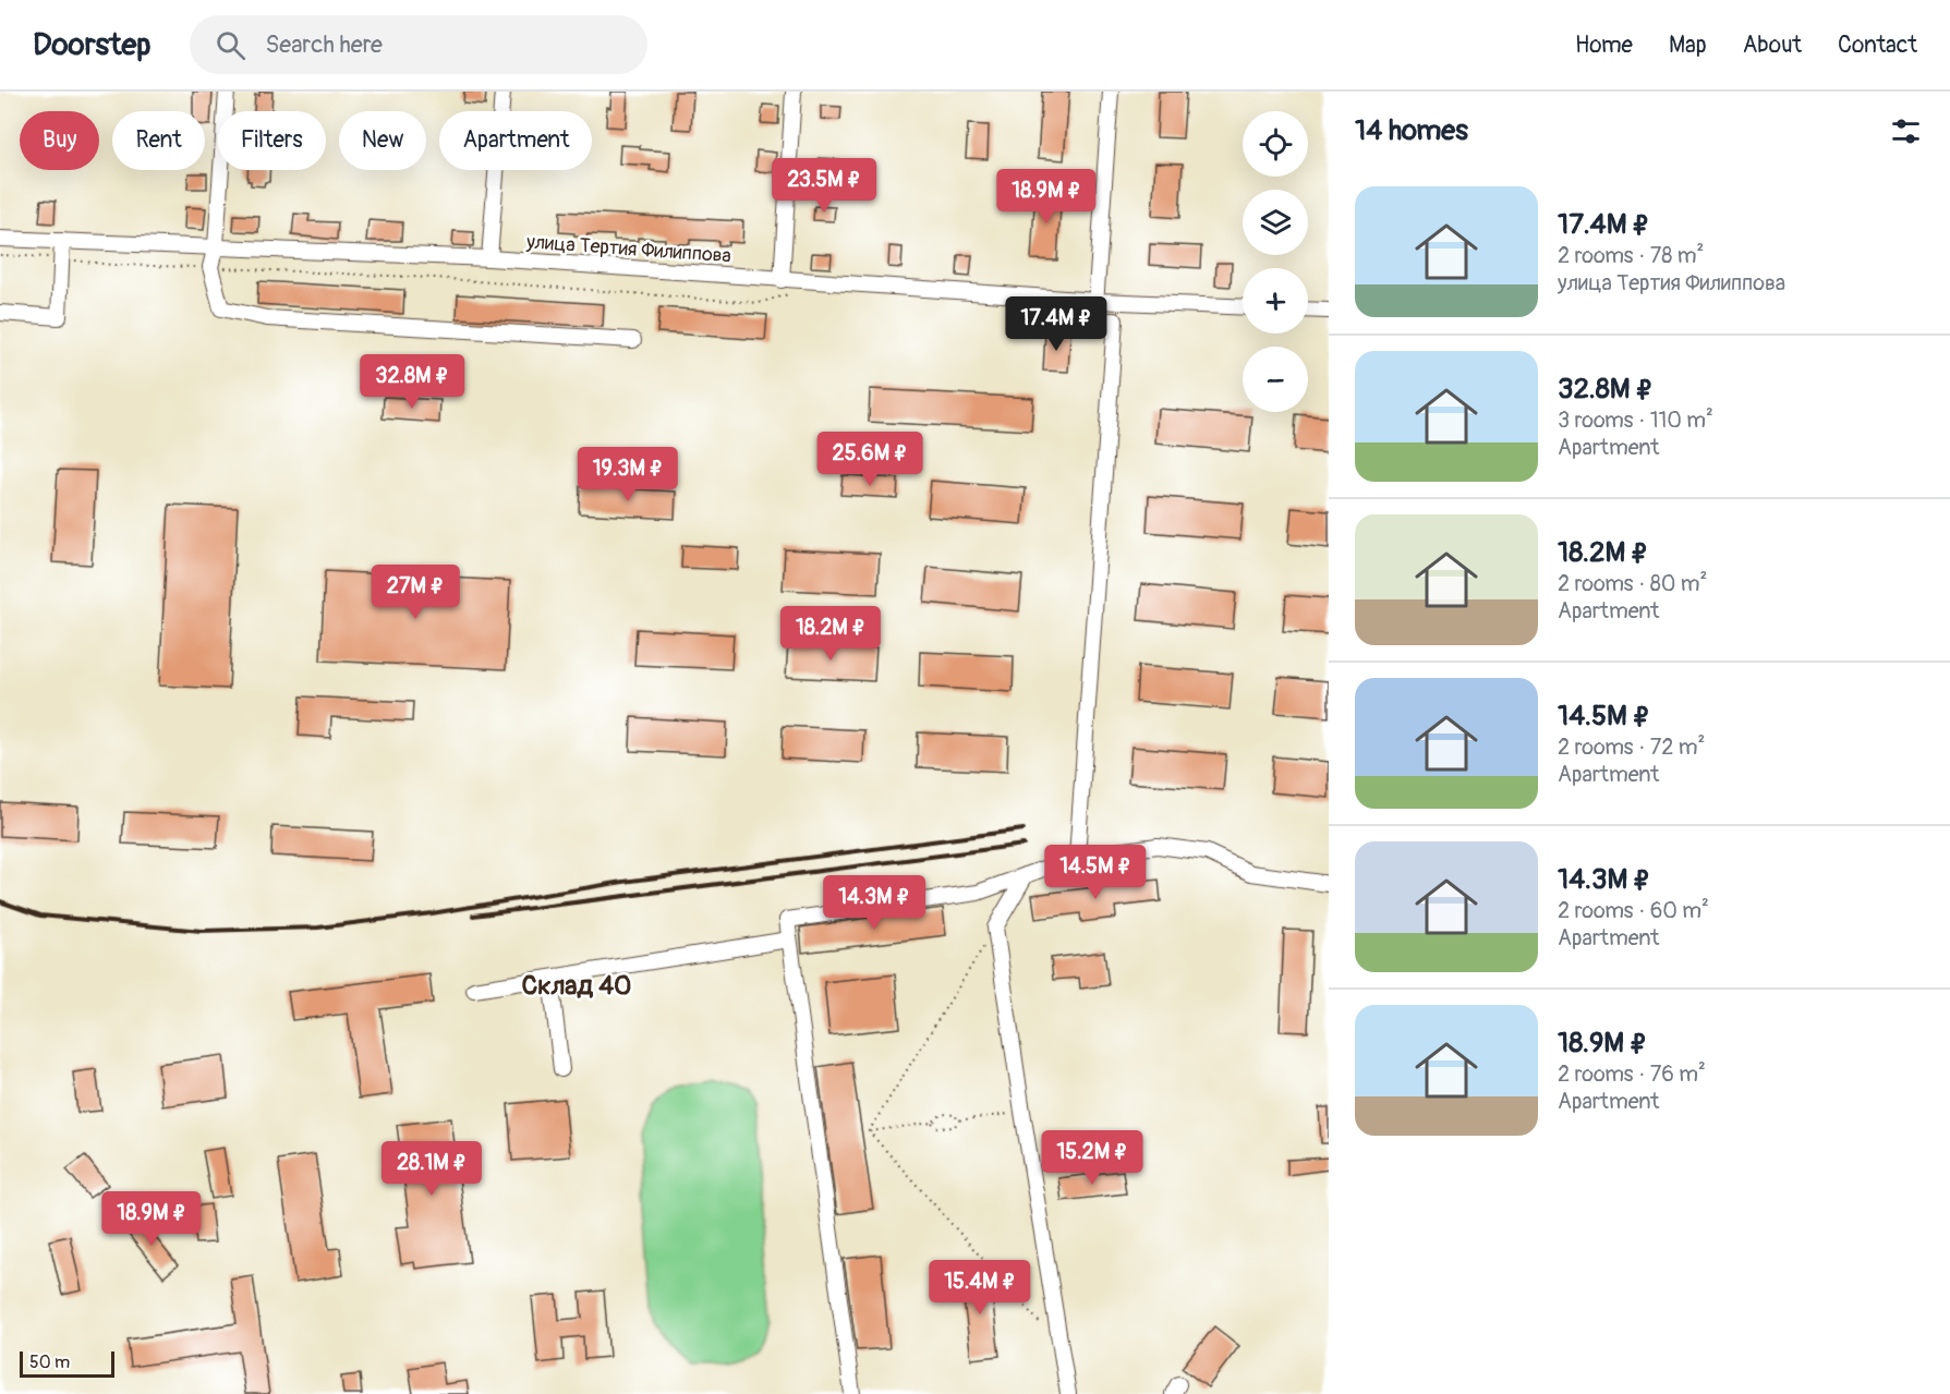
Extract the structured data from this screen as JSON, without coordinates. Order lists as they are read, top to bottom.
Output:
{
  "streets": {
    "street": ["улица Тертия Филиппова"]
  },
  "districts": ["Склад 40"],
  "scale_bar": "50 m",
  "page": {
    "header": "Doorstep",
    "search": "Search here",
    "nav": [
      "Home",
      "Map",
      "About",
      "Contact"
    ],
    "heading": "14 homes",
    "map_buttons": ["+", "−"],
    "chip": [
      "Buy",
      "Rent",
      "Filters",
      "New",
      "Apartment"
    ],
    "price": [
      "23.5M ₽",
      "18.9M ₽",
      "17.4M ₽",
      "32.8M ₽",
      "25.6M ₽",
      "19.3M ₽",
      "27M ₽",
      "18.2M ₽",
      "14.5M ₽",
      "14.3M ₽",
      "15.2M ₽",
      "28.1M ₽",
      "18.9M ₽",
      "15.4M ₽"
    ],
    "list": [
      {
        "name": "17.4M ₽",
        "note": "2 rooms · 78 m² · улица Тертия Филиппова"
      },
      {
        "name": "32.8M ₽",
        "note": "3 rooms · 110 m² · Apartment"
      },
      {
        "name": "18.2M ₽",
        "note": "2 rooms · 80 m² · Apartment"
      },
      {
        "name": "14.5M ₽",
        "note": "2 rooms · 72 m² · Apartment"
      },
      {
        "name": "14.3M ₽",
        "note": "2 rooms · 60 m² · Apartment"
      },
      {
        "name": "18.9M ₽",
        "note": "2 rooms · 76 m² · Apartment"
      }
    ],
    "scale": "50 m"
  }
}
